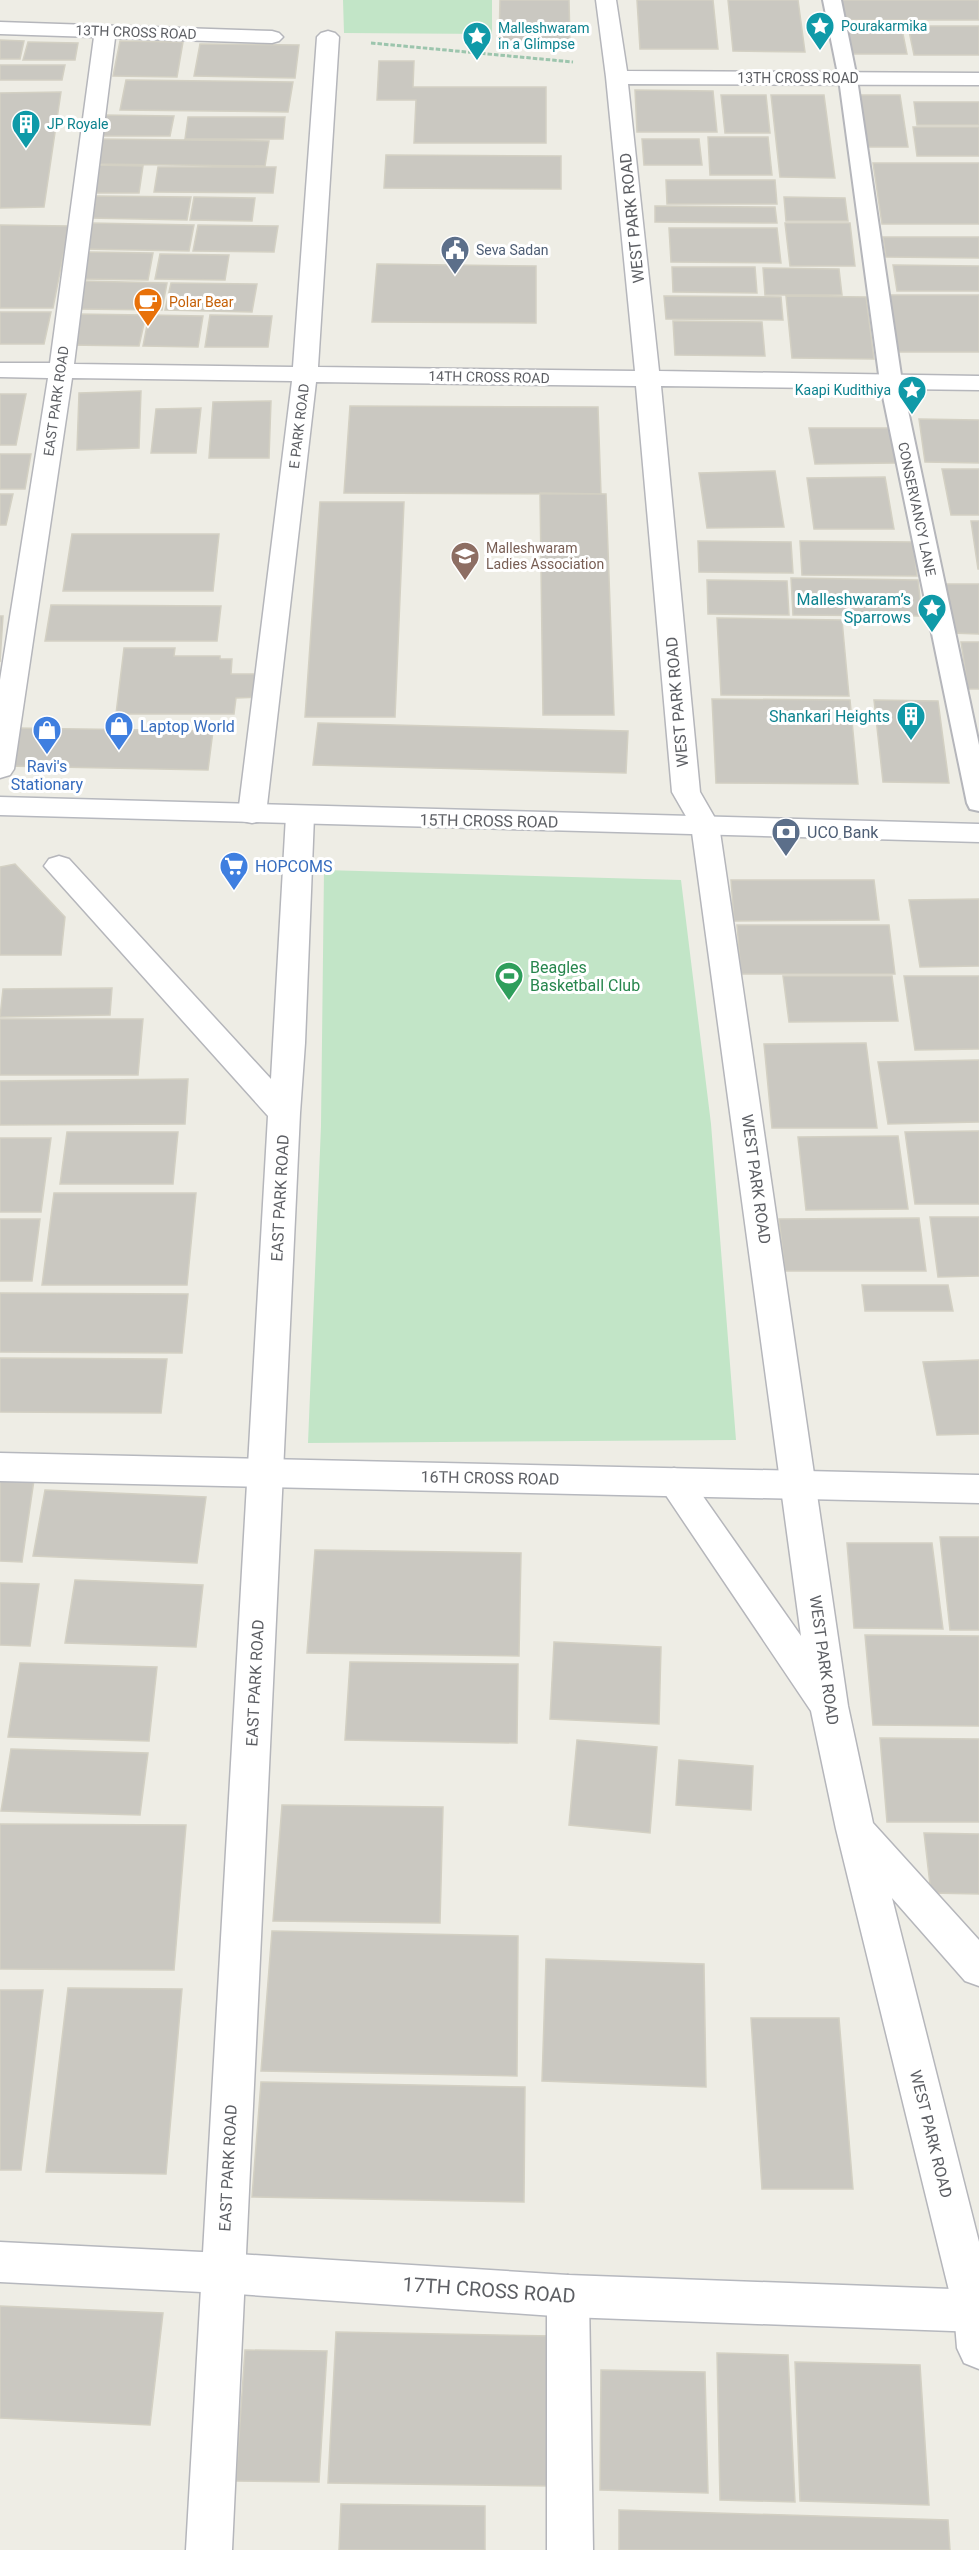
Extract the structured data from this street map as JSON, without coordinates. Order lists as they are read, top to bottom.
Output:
{
  "streets": {
    "street": [
      "13TH CROSS ROAD",
      "WEST PARK ROAD",
      "14TH CROSS ROAD",
      "EAST PARK ROAD",
      "E PARK ROAD",
      "15TH CROSS ROAD",
      "16TH CROSS ROAD",
      "17TH CROSS ROAD"
    ],
    "lane": ["CONSERVANCY LANE"]
  },
  "crossings": [
    ["13TH CROSS ROAD", "WEST PARK ROAD"],
    ["13TH CROSS ROAD", "EAST PARK ROAD"],
    ["13TH CROSS ROAD", "CONSERVANCY LANE"],
    ["WEST PARK ROAD", "14TH CROSS ROAD"],
    ["WEST PARK ROAD", "15TH CROSS ROAD"],
    ["WEST PARK ROAD", "16TH CROSS ROAD"],
    ["WEST PARK ROAD", "17TH CROSS ROAD"],
    ["14TH CROSS ROAD", "EAST PARK ROAD"],
    ["14TH CROSS ROAD", "E PARK ROAD"],
    ["14TH CROSS ROAD", "CONSERVANCY LANE"],
    ["EAST PARK ROAD", "15TH CROSS ROAD"],
    ["EAST PARK ROAD", "16TH CROSS ROAD"],
    ["EAST PARK ROAD", "17TH CROSS ROAD"],
    ["E PARK ROAD", "15TH CROSS ROAD"]
  ],
  "places": {
    "place": [
      "Pourakarmika",
      "Malleshwaram in a Glimpse",
      "Kaapi Kudithiya",
      "Malleshwaram’s Sparrows"
    ],
    "building": ["JP Royale", "Shankari Heights"],
    "public building": ["Seva Sadan"],
    "cafe": ["Polar Bear"],
    "school or university": ["Malleshwaram Ladies Association"],
    "shop": ["Laptop World", "Ravi's Stationary"],
    "bank": ["UCO Bank"],
    "supermarket": ["HOPCOMS"],
    "sports": ["Beagles Basketball Club"]
  }
}
